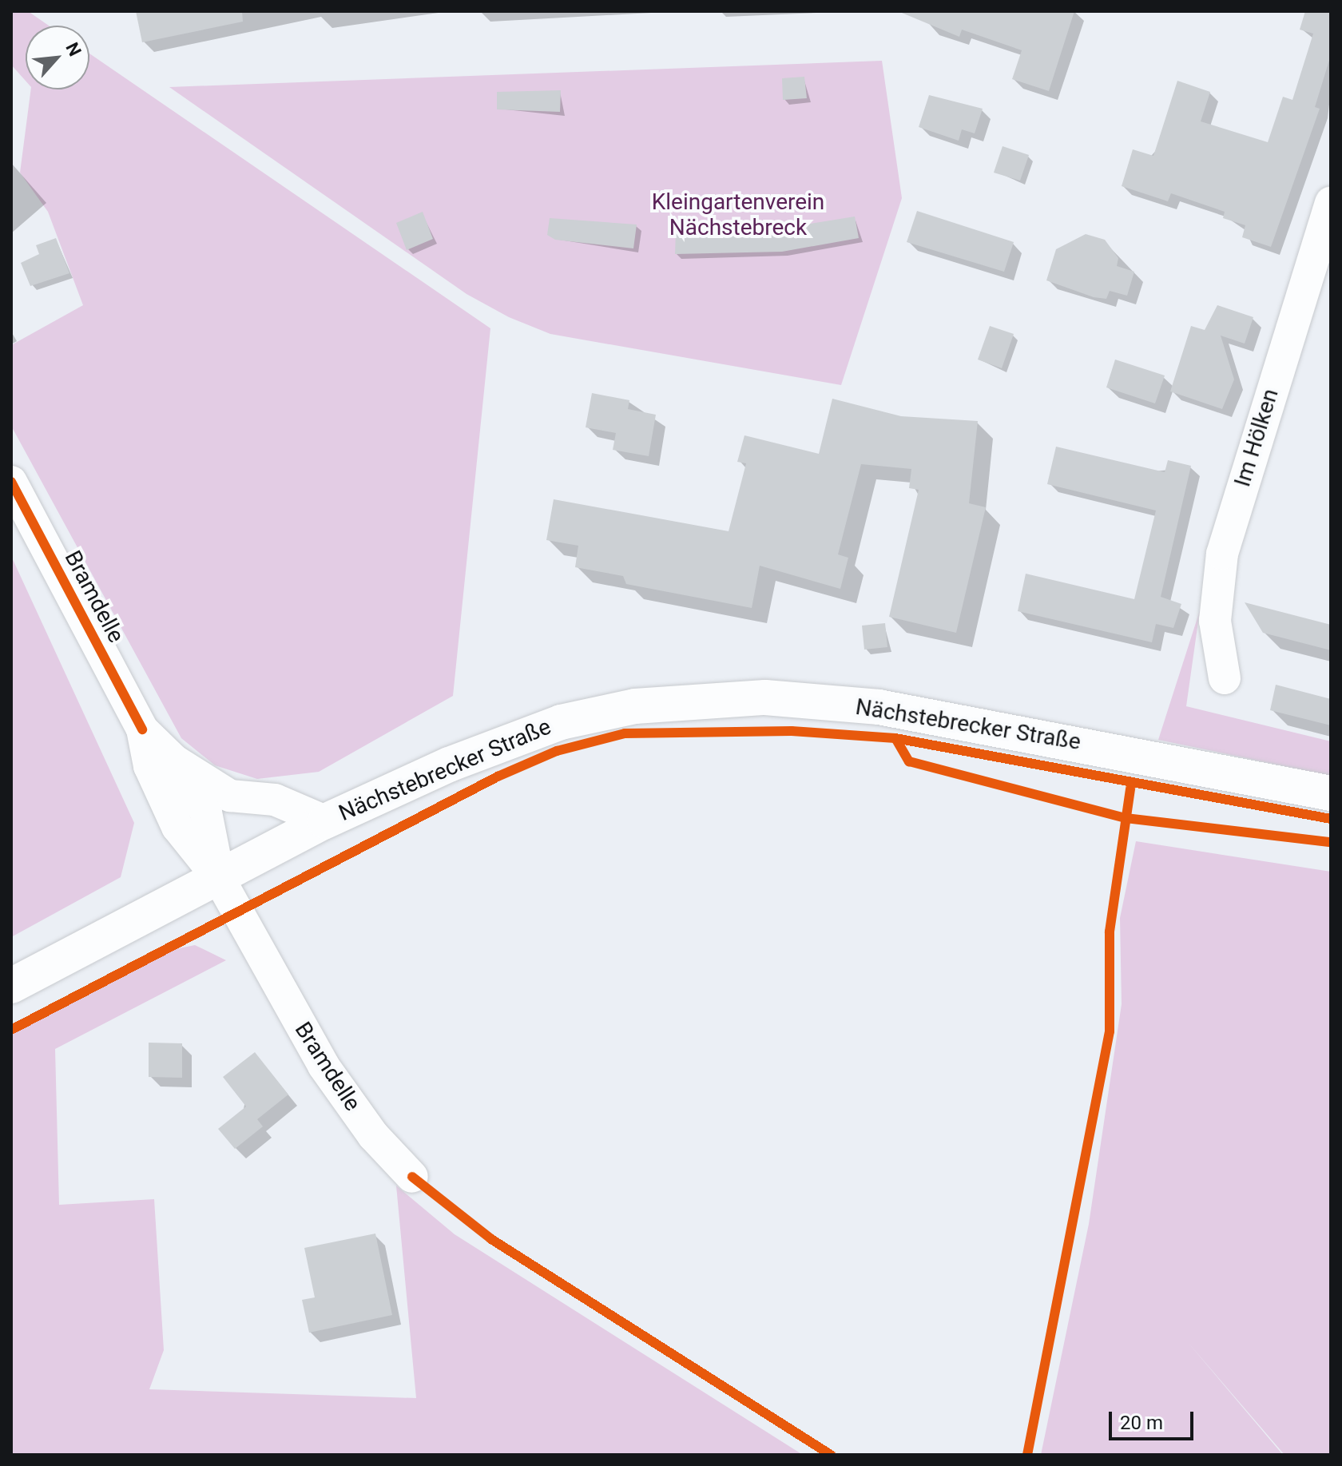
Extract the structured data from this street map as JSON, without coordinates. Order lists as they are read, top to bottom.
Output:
{
  "streets": {
    "main road": ["Nächstebrecker Straße"],
    "street": ["Im Hölken", "Bramdelle"]
  },
  "crossings": [
    ["Bramdelle", "Nächstebrecker Straße"]
  ],
  "parks": ["Kleingartenverein Nächstebreck"],
  "scale_bar": "20 m",
  "north": "top right"
}
